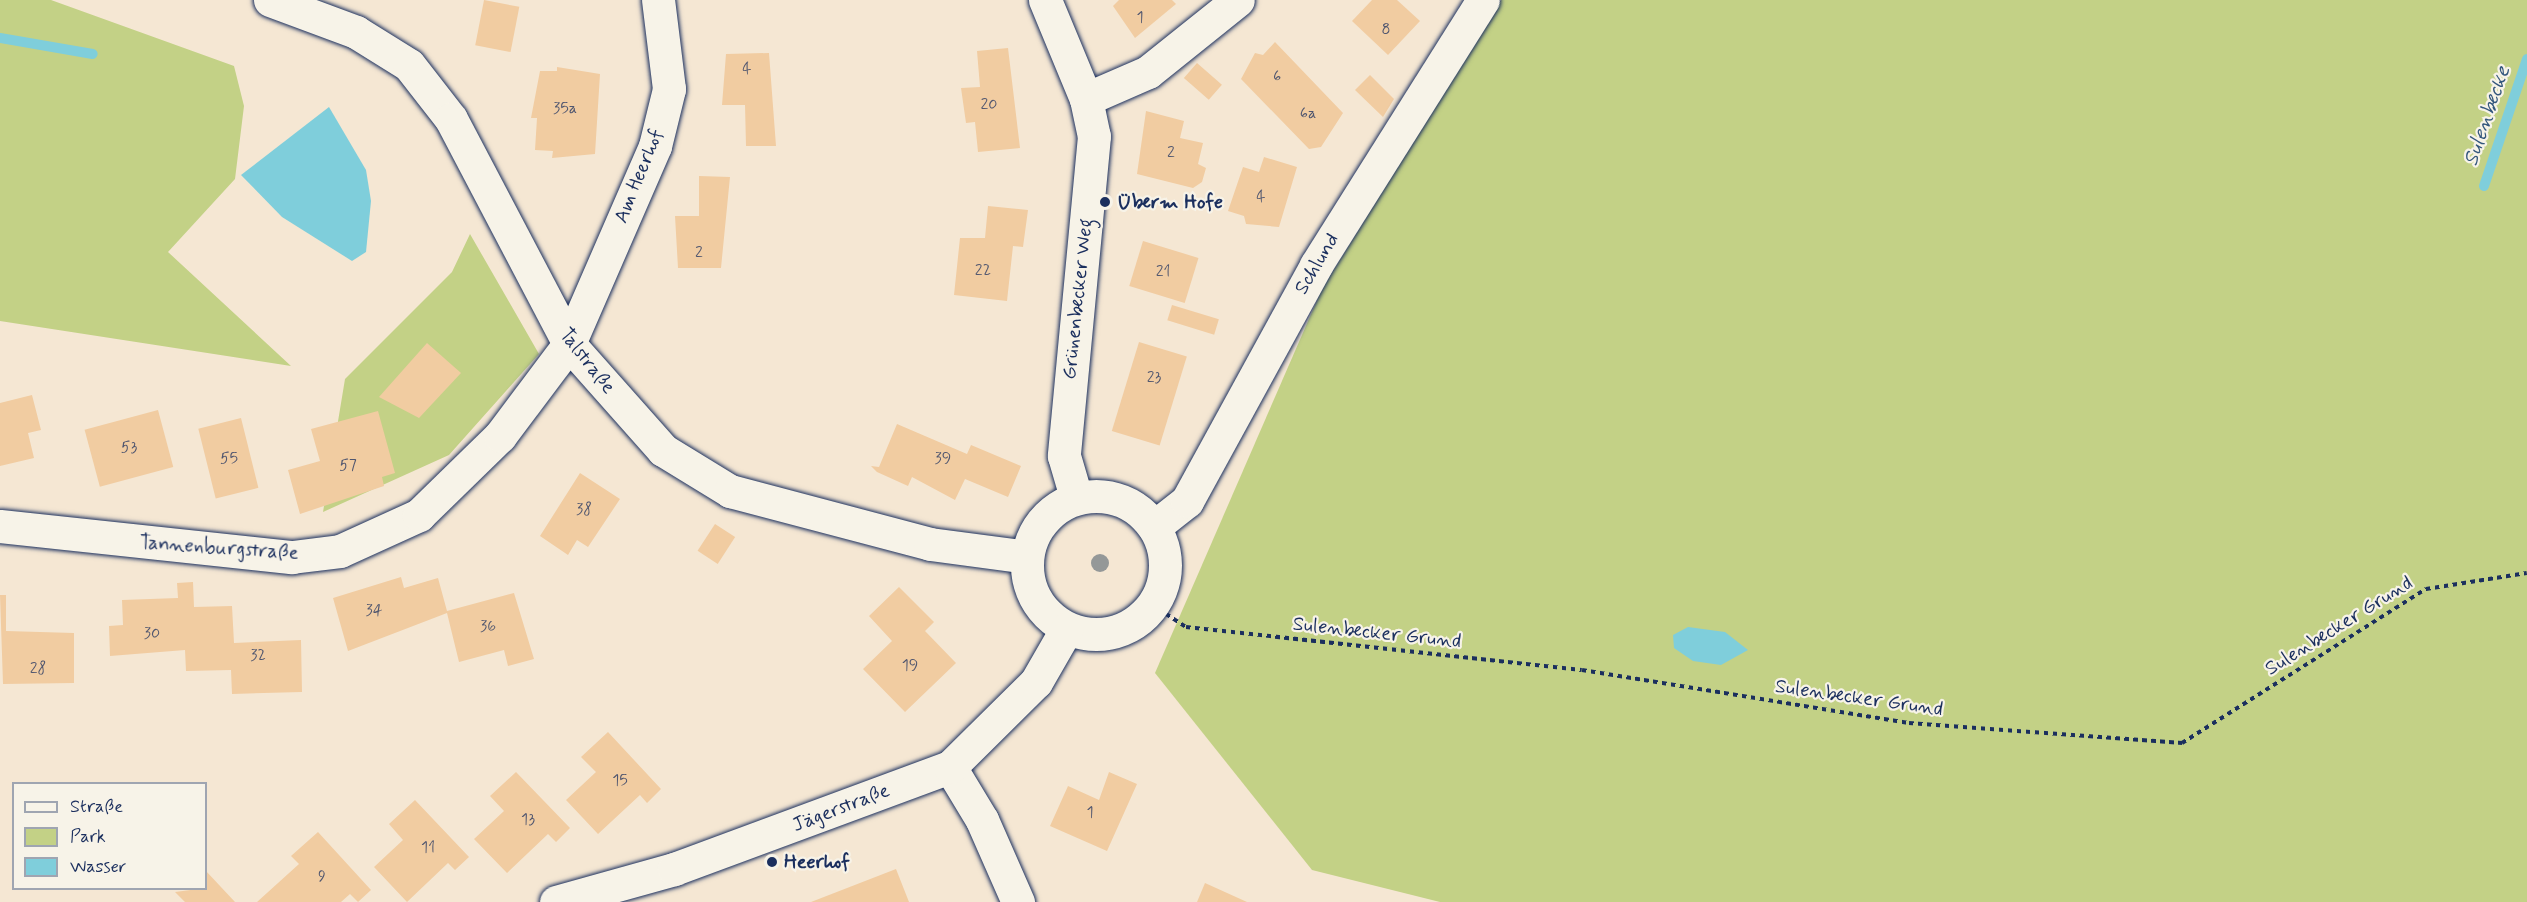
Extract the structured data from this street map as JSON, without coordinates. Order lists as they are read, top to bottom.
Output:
{
  "streets": {
    "street": [
      "Am Heerhof",
      "Schlund",
      "Grünenbecker Weg",
      "Talstraße",
      "Tannenburgstraße",
      "Jägerstraße"
    ],
    "path": ["Sulenbecker Grund"]
  },
  "crossings": [
    ["Am Heerhof", "Talstraße"],
    ["Am Heerhof", "Tannenburgstraße"],
    ["Schlund", "Grünenbecker Weg"],
    ["Schlund", "Talstraße"],
    ["Schlund", "Sulenbecker Grund"],
    ["Schlund", "Jägerstraße"],
    ["Grünenbecker Weg", "Talstraße"],
    ["Grünenbecker Weg", "Sulenbecker Grund"],
    ["Grünenbecker Weg", "Jägerstraße"],
    ["Talstraße", "Tannenburgstraße"],
    ["Talstraße", "Sulenbecker Grund"],
    ["Talstraße", "Jägerstraße"],
    ["Sulenbecker Grund", "Jägerstraße"]
  ],
  "water": ["Sulenbecke"],
  "places": ["Überm Hofe", "Heerhof"],
  "house_numbers": [
    "1",
    "8",
    "4",
    "6",
    "20",
    "35a",
    "6a",
    "2",
    "4",
    "2",
    "22",
    "21",
    "23",
    "53",
    "55",
    "39",
    "57",
    "38",
    "34",
    "36",
    "30",
    "32",
    "19",
    "28",
    "15",
    "1",
    "13",
    "11",
    "9"
  ],
  "legend": ["Straße", "Park", "Wasser"]
}
